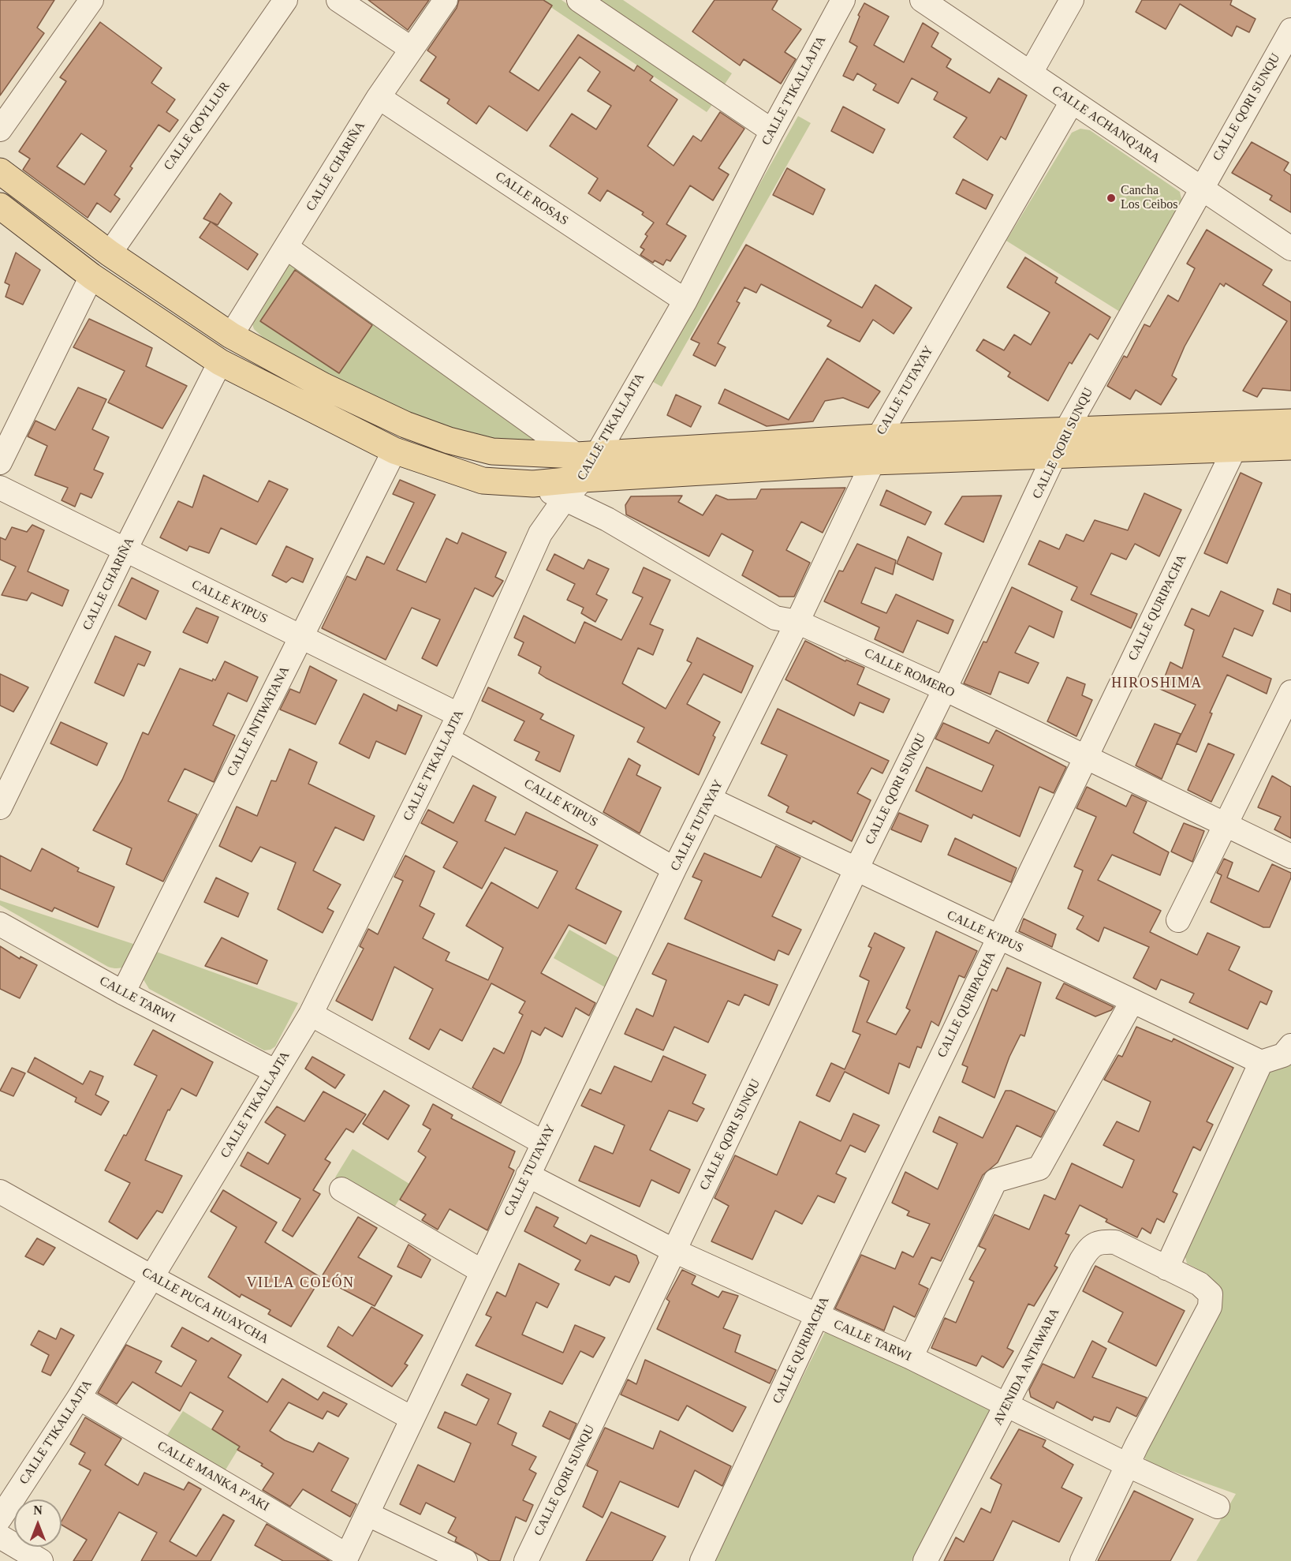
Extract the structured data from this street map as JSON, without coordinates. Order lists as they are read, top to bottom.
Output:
{
  "streets": {
    "street": [
      "CALLE T'IKALLAJTA",
      "CALLE QORI SUNQU",
      "CALLE ACHANQ'ARA",
      "CALLE QOYLLUR",
      "CALLE CHARIÑA",
      "CALLE ROSAS",
      "CALLE TUTAYAY",
      "CALLE K'IPUS",
      "CALLE QURIPACHA",
      "CALLE ROMERO",
      "CALLE INTIWATANA",
      "CALLE TARWI",
      "CALLE PUCA HUAYCHA",
      "AVENIDA ANTAWARA",
      "CALLE MANKA P'AKI"
    ]
  },
  "crossings": [
    ["CALLE T'IKALLAJTA", "CALLE ROSAS"],
    ["CALLE T'IKALLAJTA", "CALLE K'IPUS"],
    ["CALLE T'IKALLAJTA", "CALLE ROMERO"],
    ["CALLE T'IKALLAJTA", "CALLE TARWI"],
    ["CALLE T'IKALLAJTA", "CALLE PUCA HUAYCHA"],
    ["CALLE T'IKALLAJTA", "CALLE MANKA P'AKI"],
    ["CALLE QORI SUNQU", "CALLE ACHANQ'ARA"],
    ["CALLE QORI SUNQU", "CALLE K'IPUS"],
    ["CALLE QORI SUNQU", "CALLE ROMERO"],
    ["CALLE QORI SUNQU", "CALLE TARWI"],
    ["CALLE ACHANQ'ARA", "CALLE TUTAYAY"],
    ["CALLE CHARIÑA", "CALLE ROSAS"],
    ["CALLE CHARIÑA", "CALLE K'IPUS"],
    ["CALLE TUTAYAY", "CALLE K'IPUS"],
    ["CALLE TUTAYAY", "CALLE ROMERO"],
    ["CALLE TUTAYAY", "CALLE TARWI"],
    ["CALLE TUTAYAY", "CALLE PUCA HUAYCHA"],
    ["CALLE TUTAYAY", "CALLE MANKA P'AKI"],
    ["CALLE K'IPUS", "CALLE QURIPACHA"],
    ["CALLE K'IPUS", "CALLE INTIWATANA"],
    ["CALLE QURIPACHA", "CALLE ROMERO"],
    ["CALLE QURIPACHA", "CALLE TARWI"],
    ["CALLE INTIWATANA", "CALLE TARWI"],
    ["CALLE TARWI", "AVENIDA ANTAWARA"]
  ],
  "districts": ["HIROSHIMA", "VILLA COLÓN"],
  "places": ["Cancha Los Ceibos"],
  "north": "top"
}
